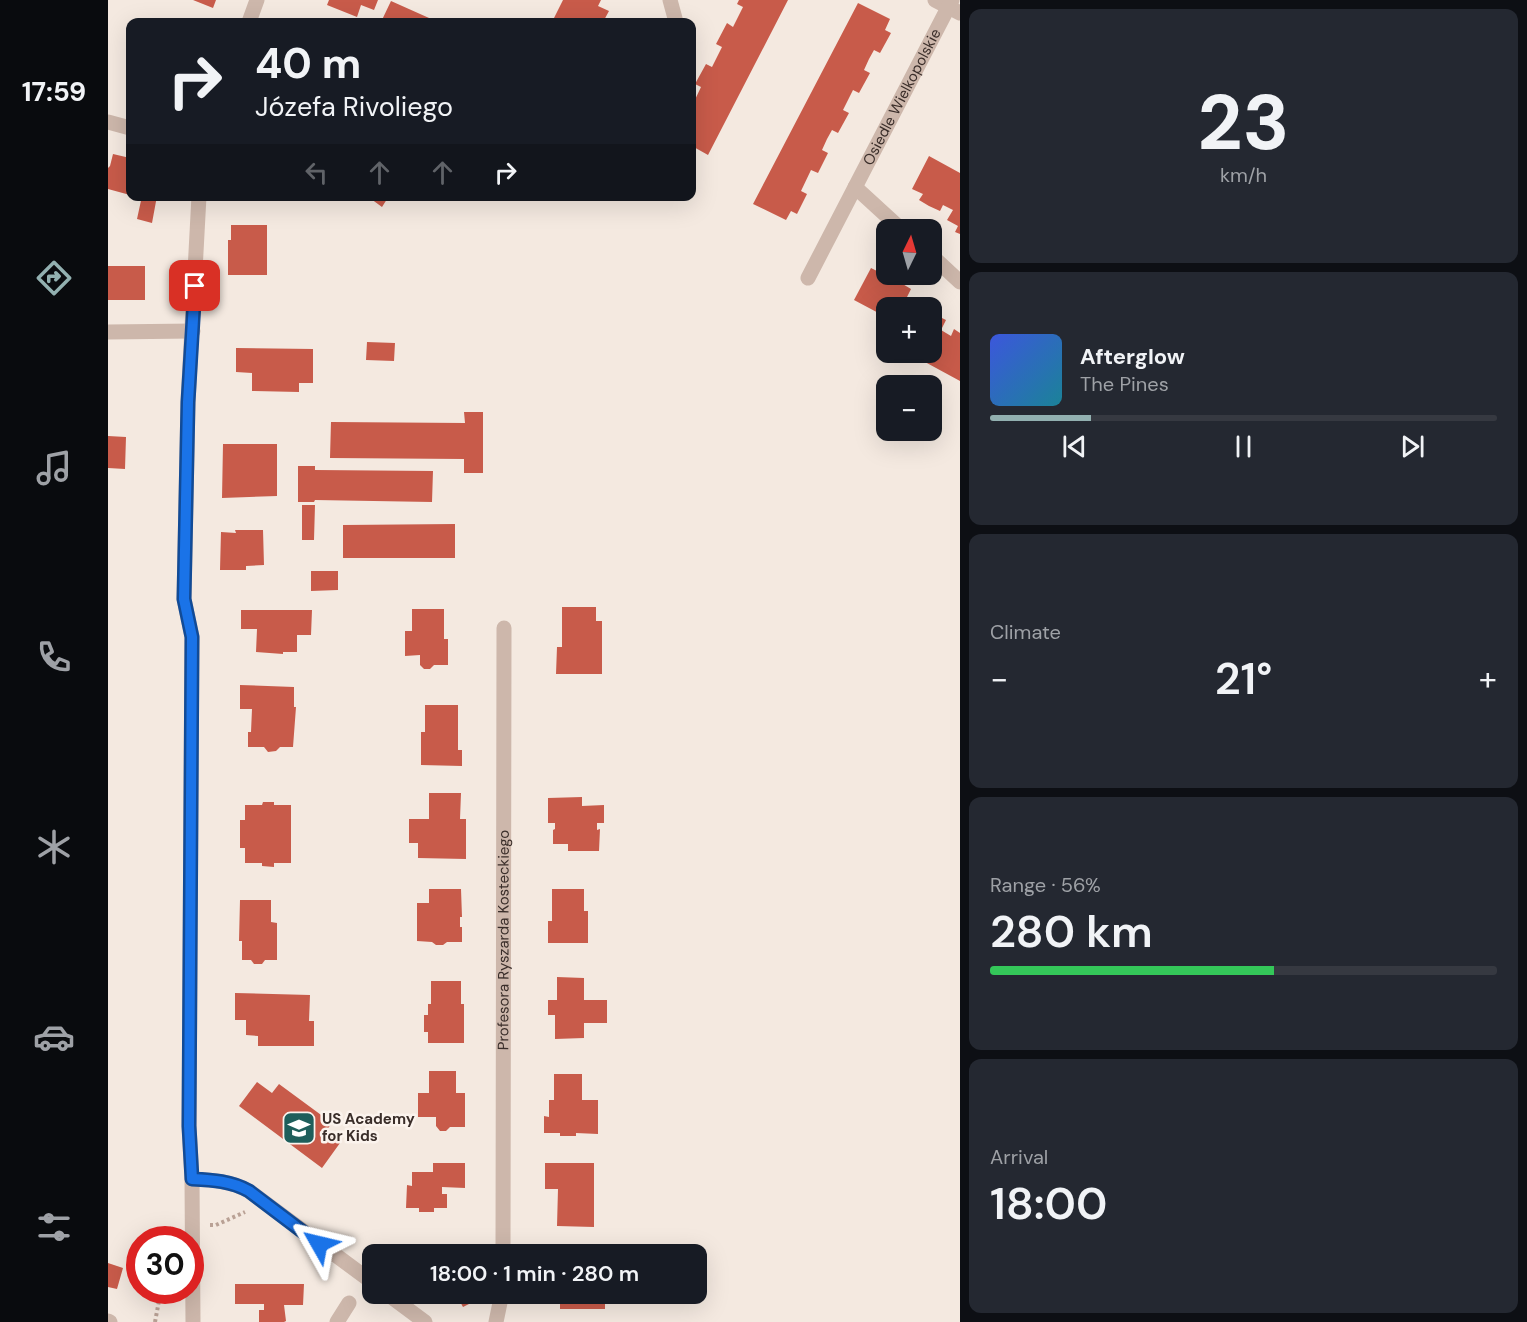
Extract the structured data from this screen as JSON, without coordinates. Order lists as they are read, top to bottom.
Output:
{
  "streets": {
    "street": ["Osiedle Wielkopolskie", "Profesora Ryszarda Kosteckiego"]
  },
  "places": {
    "school or university": ["US Academy for Kids"]
  },
  "north": "top",
  "page": {
    "tabs": "17:59",
    "tile": [
      ["23", "km/h"],
      "Climate",
      ["Range · 56%", "280 km"],
      ["Arrival", "18:00"]
    ],
    "turn": ["40 m", "Józefa Rivoliego"],
    "map_buttons": ["+", "−"],
    "song": ["Afterglow", "The Pines"],
    "heat": ["−", "21°", "+"],
    "limit": "30",
    "trip": "18:00 · 1 min · 280 m"
  }
}
